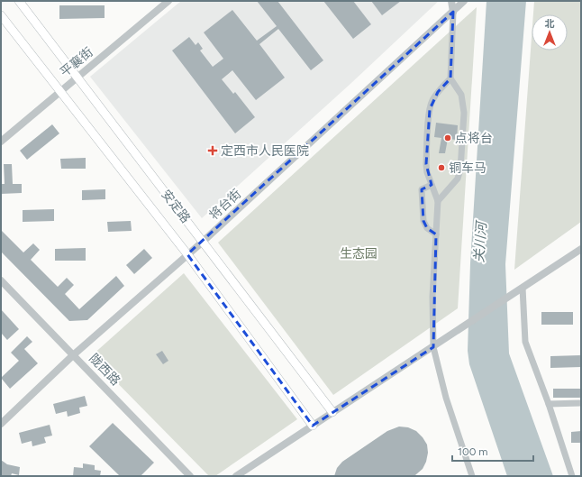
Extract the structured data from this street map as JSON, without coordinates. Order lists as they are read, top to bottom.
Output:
{
  "streets": {
    "main road": ["安定路"],
    "street": ["平襄街", "将台街", "陇西路"]
  },
  "crossings": [
    ["平襄街", "安定路"],
    ["将台街", "安定路"],
    ["将台街", "陇西路"]
  ],
  "water": ["关川河"],
  "parks": ["生态园"],
  "places": {
    "other": ["点将台", "铜车马"],
    "health": ["定西市人民医院"]
  },
  "scale_bar": "100 m",
  "north": "top"
}
